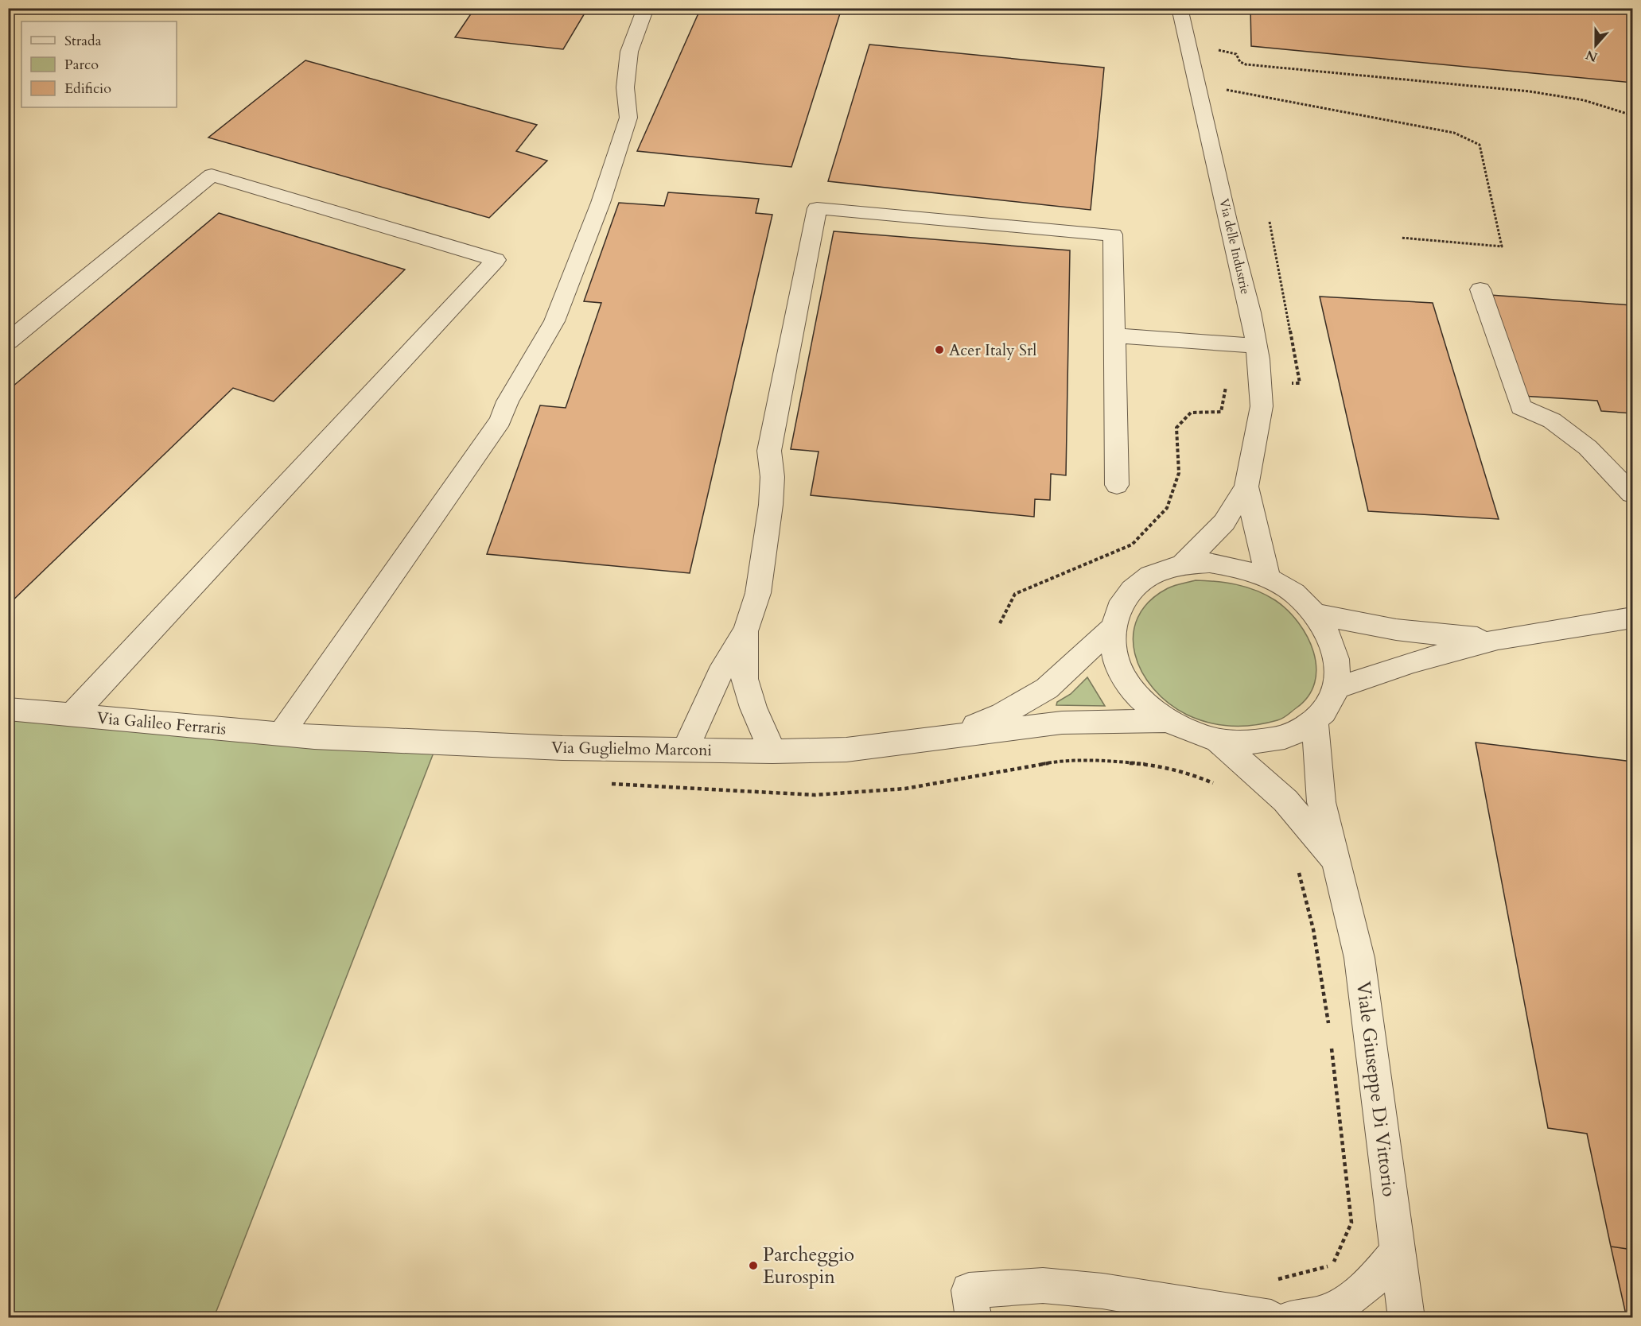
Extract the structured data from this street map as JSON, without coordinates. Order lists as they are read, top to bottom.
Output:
{
  "streets": {
    "street": [
      "Via delle Industrie",
      "Via Galileo Ferraris",
      "Via Guglielmo Marconi",
      "Viale Giuseppe Di Vittorio"
    ]
  },
  "crossings": [
    ["Via Galileo Ferraris", "Via Guglielmo Marconi"]
  ],
  "places": ["Acer Italy Srl", "Parcheggio Eurospin"],
  "legend": ["Strada", "Parco", "Edificio"],
  "north": "bottom"
}
